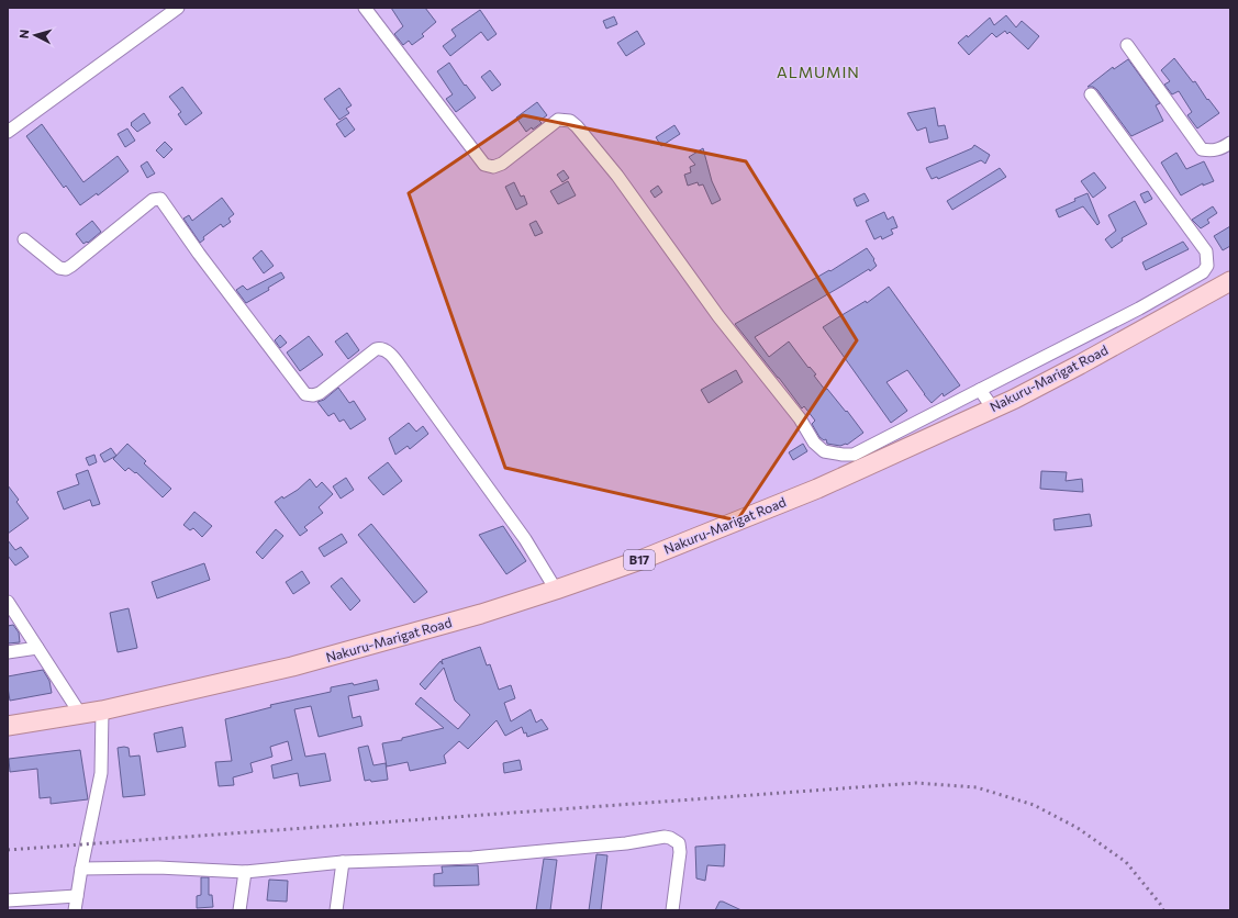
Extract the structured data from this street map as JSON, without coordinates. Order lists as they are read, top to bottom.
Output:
{
  "streets": {
    "main road": ["Nakuru-Marigat Road", "B17"]
  },
  "districts": ["ALMUMIN"],
  "north": "left"
}
